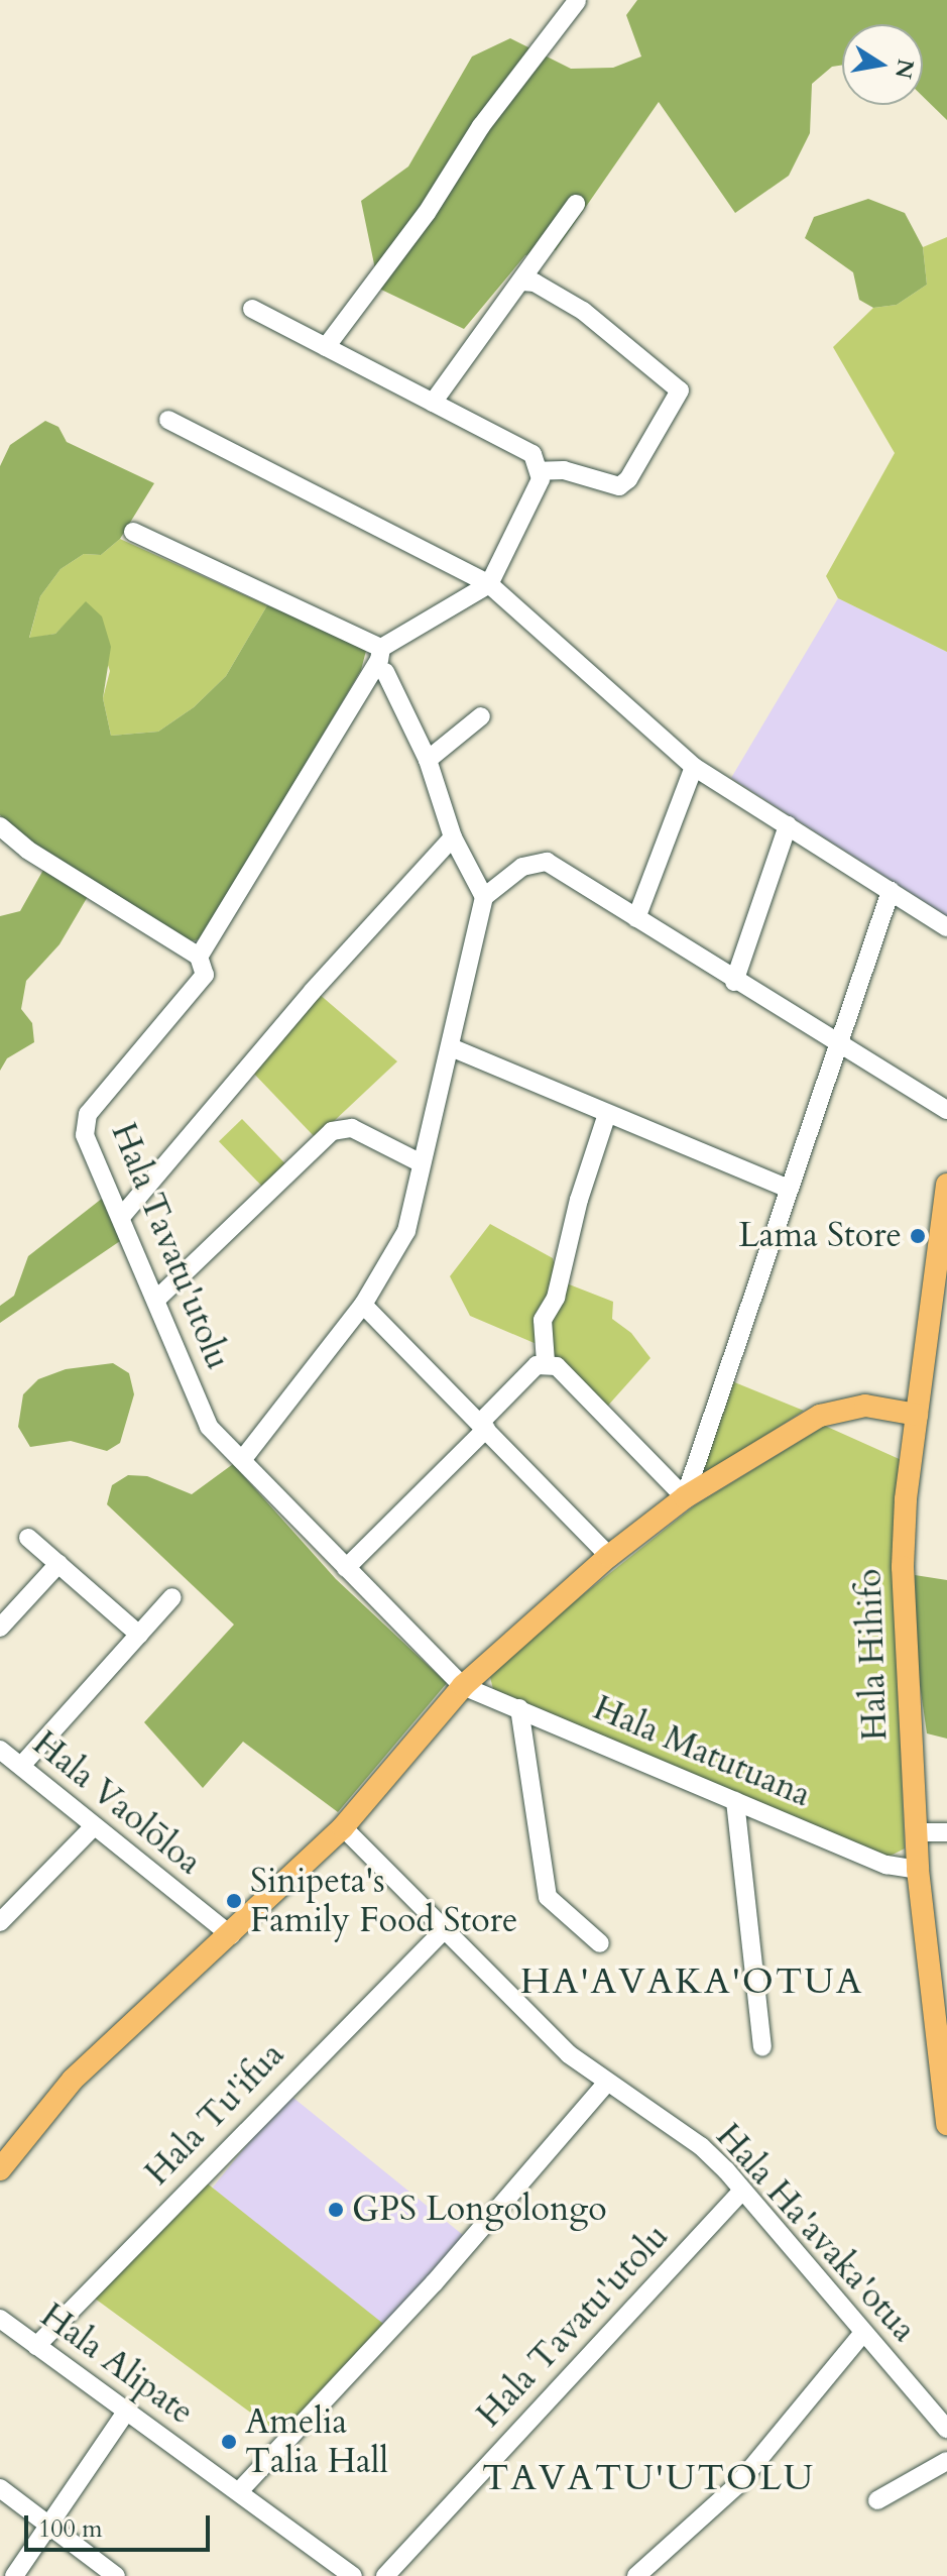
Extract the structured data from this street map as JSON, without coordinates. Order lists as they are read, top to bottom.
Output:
{
  "streets": {
    "main road": ["Hala Hihifo"],
    "street": [
      "Hala Tavatu'utolu",
      "Hala Matutuana",
      "Hala Vaolōloa",
      "Hala Tu'ifua",
      "Hala Ha'avaka'otua",
      "Hala Alipate"
    ]
  },
  "crossings": [
    ["Hala Tavatu'utolu", "Hala Matutuana"],
    ["Hala Tavatu'utolu", "Hala Ha'avaka'otua"],
    ["Hala Hihifo", "Hala Matutuana"],
    ["Hala Tu'ifua", "Hala Ha'avaka'otua"],
    ["Hala Tu'ifua", "Hala Alipate"]
  ],
  "districts": ["HA'AVAKA'OTUA", "TAVATU'UTOLU"],
  "places": [
    "Lama Store",
    "Sinipeta's Family Food Store",
    "GPS Longolongo",
    "Amelia Talia Hall"
  ],
  "scale_bar": "100 m",
  "north": "right"
}
